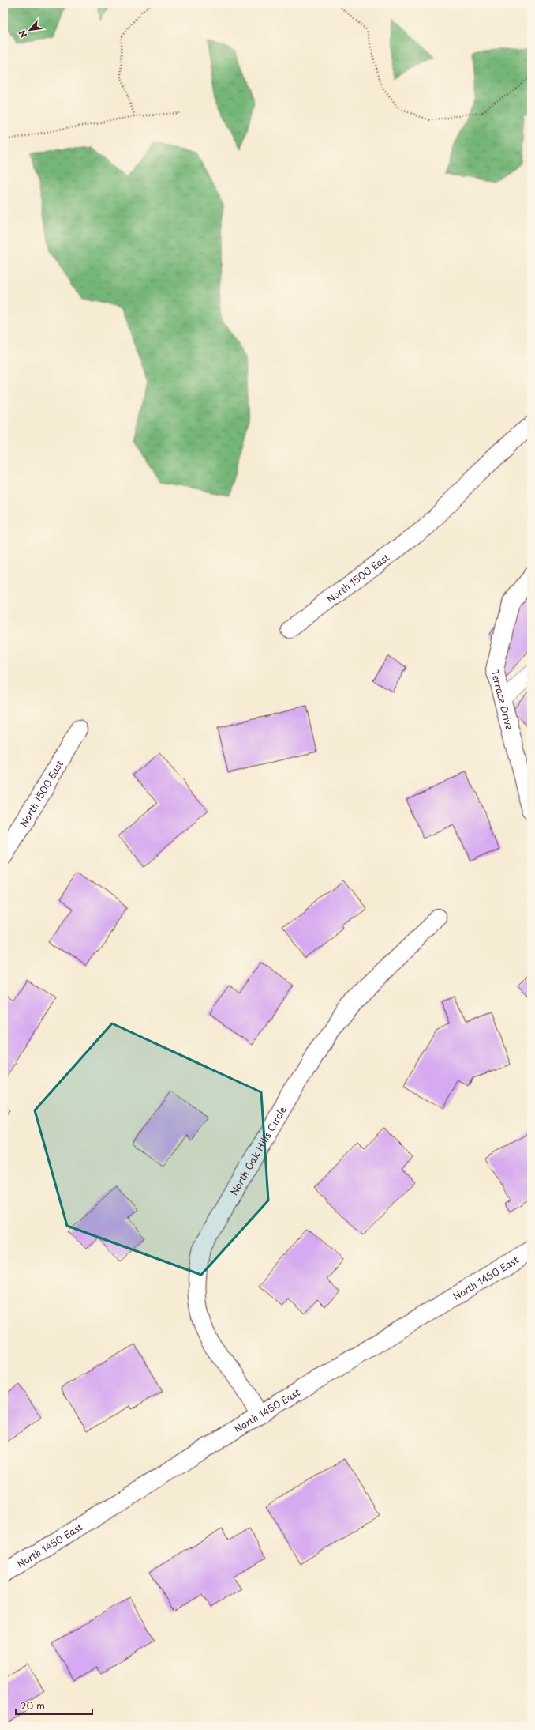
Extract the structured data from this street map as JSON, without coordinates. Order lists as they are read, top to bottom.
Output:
{
  "streets": {
    "street": [
      "North 1500 East",
      "Terrace Drive",
      "North Oak Hills Circle",
      "North 1450 East"
    ]
  },
  "crossings": [
    ["North Oak Hills Circle", "North 1450 East"]
  ],
  "scale_bar": "20 m",
  "north": "bottom left"
}
